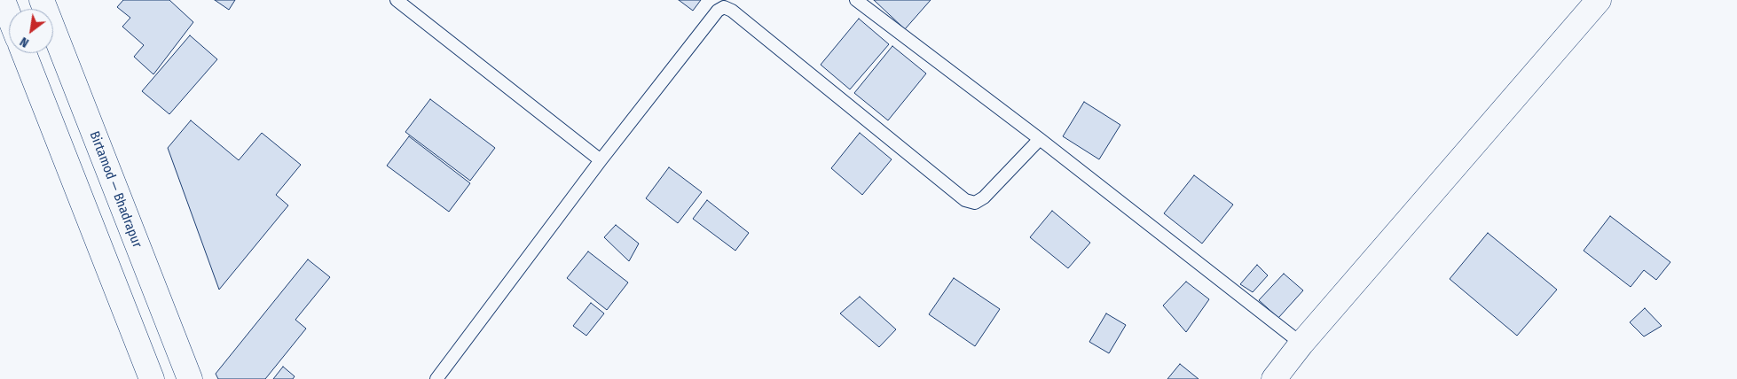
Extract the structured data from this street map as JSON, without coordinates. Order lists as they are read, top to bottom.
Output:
{
  "streets": {
    "main road": ["Birtamod — Bhadrapur"]
  },
  "north": "bottom left"
}
